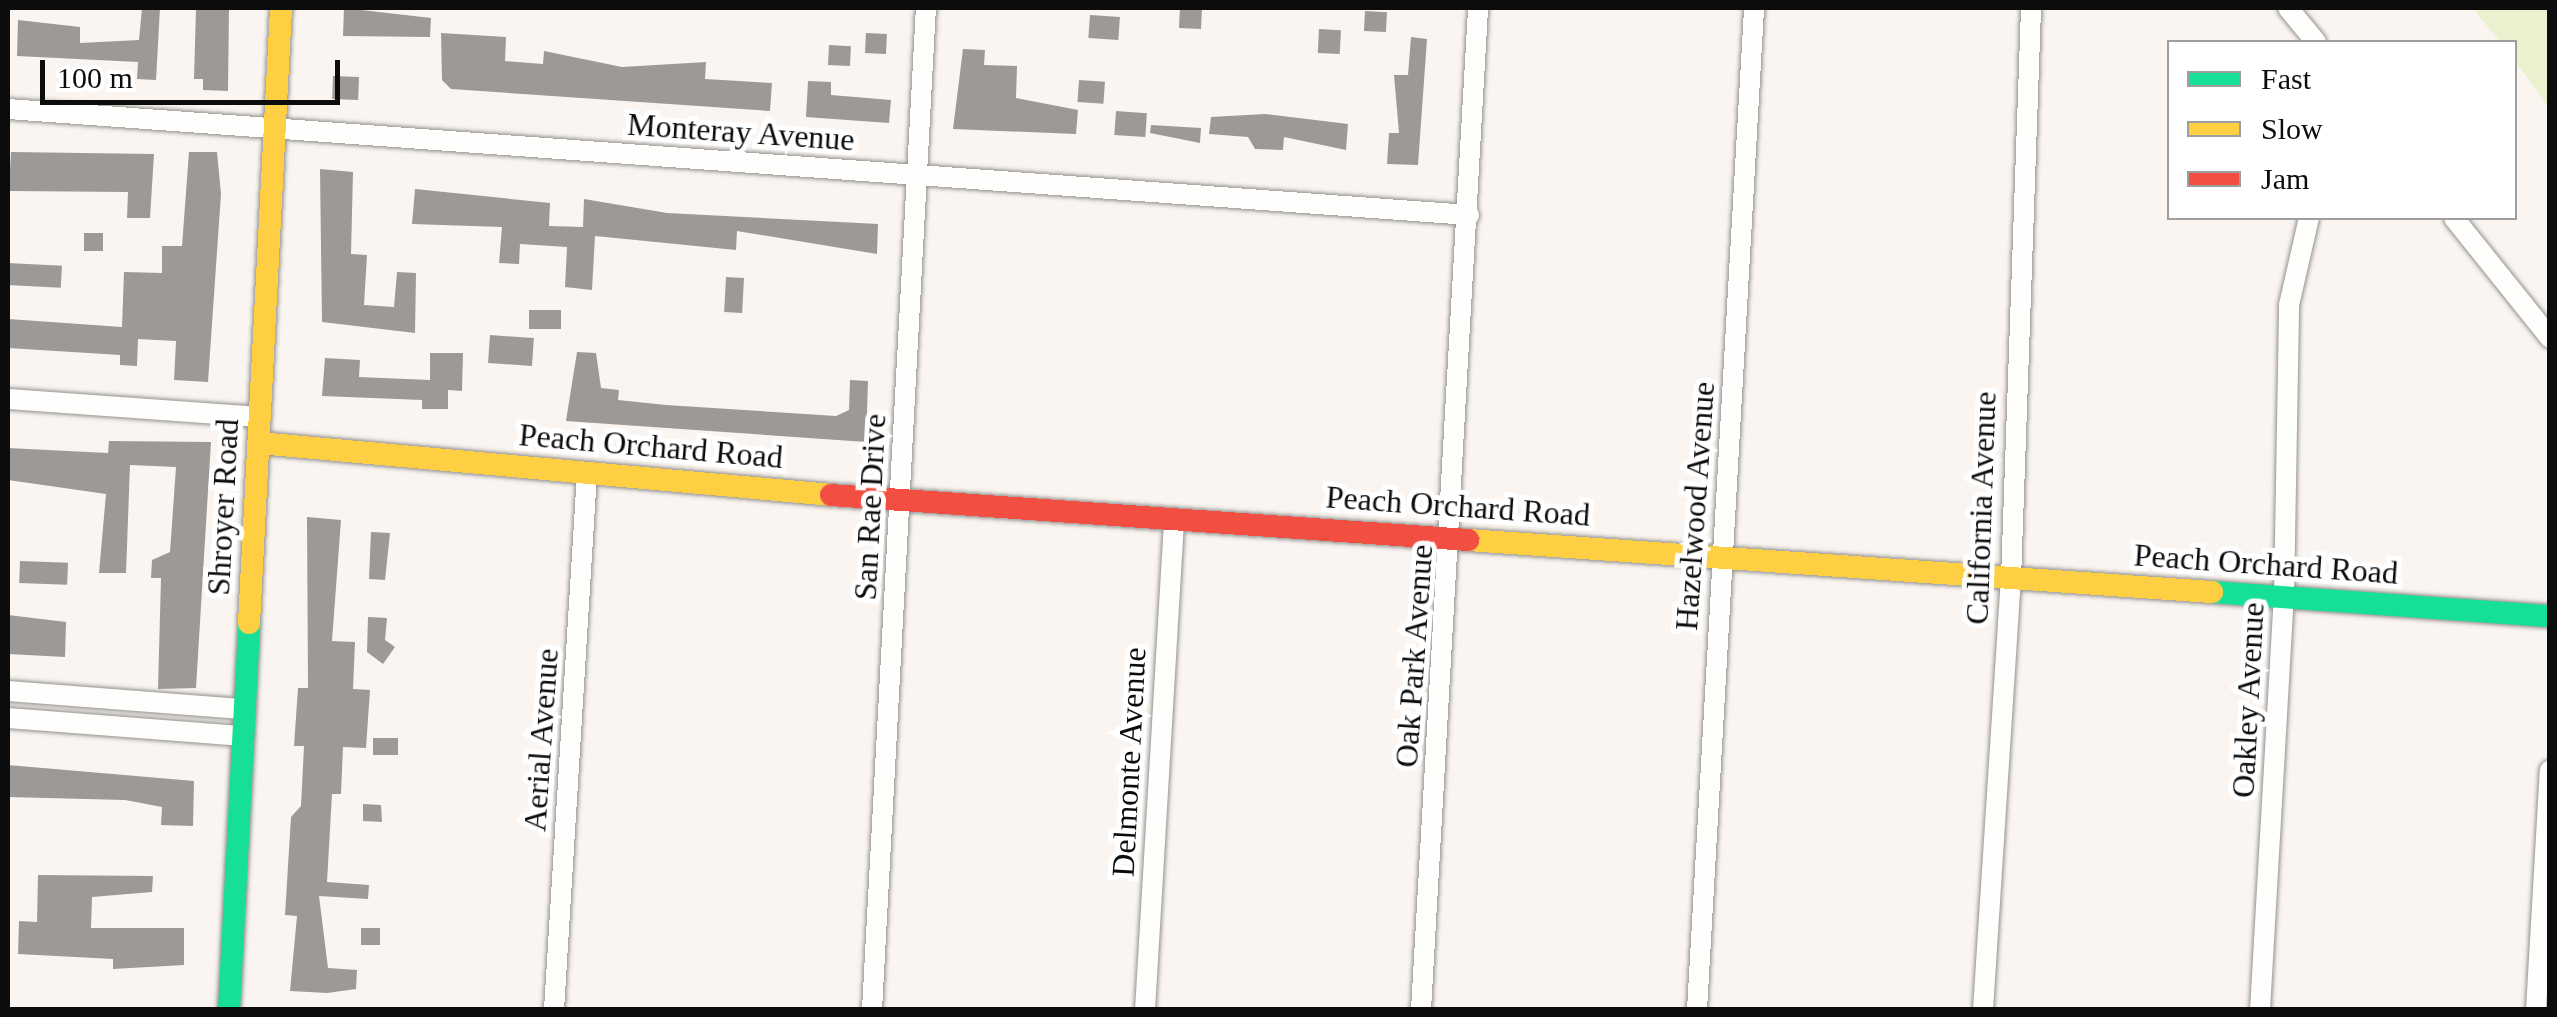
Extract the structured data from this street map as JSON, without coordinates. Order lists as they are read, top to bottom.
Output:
{
  "streets": {
    "street": [
      "Monteray Avenue",
      "Peach Orchard Road",
      "Hazelwood Avenue",
      "Shroyer Road",
      "San Rae Drive",
      "California Avenue",
      "Oak Park Avenue",
      "Oakley Avenue",
      "Aerial Avenue",
      "Delmonte Avenue"
    ]
  },
  "crossings": [
    ["Monteray Avenue", "Shroyer Road"],
    ["Monteray Avenue", "San Rae Drive"],
    ["Monteray Avenue", "Oak Park Avenue"],
    ["Peach Orchard Road", "Hazelwood Avenue"],
    ["Peach Orchard Road", "Shroyer Road"],
    ["Peach Orchard Road", "San Rae Drive"],
    ["Peach Orchard Road", "California Avenue"],
    ["Peach Orchard Road", "Oak Park Avenue"],
    ["Peach Orchard Road", "Oakley Avenue"],
    ["Peach Orchard Road", "Aerial Avenue"],
    ["Peach Orchard Road", "Delmonte Avenue"]
  ],
  "legend": ["Fast", "Slow", "Jam"],
  "scale_bar": "100 m"
}
